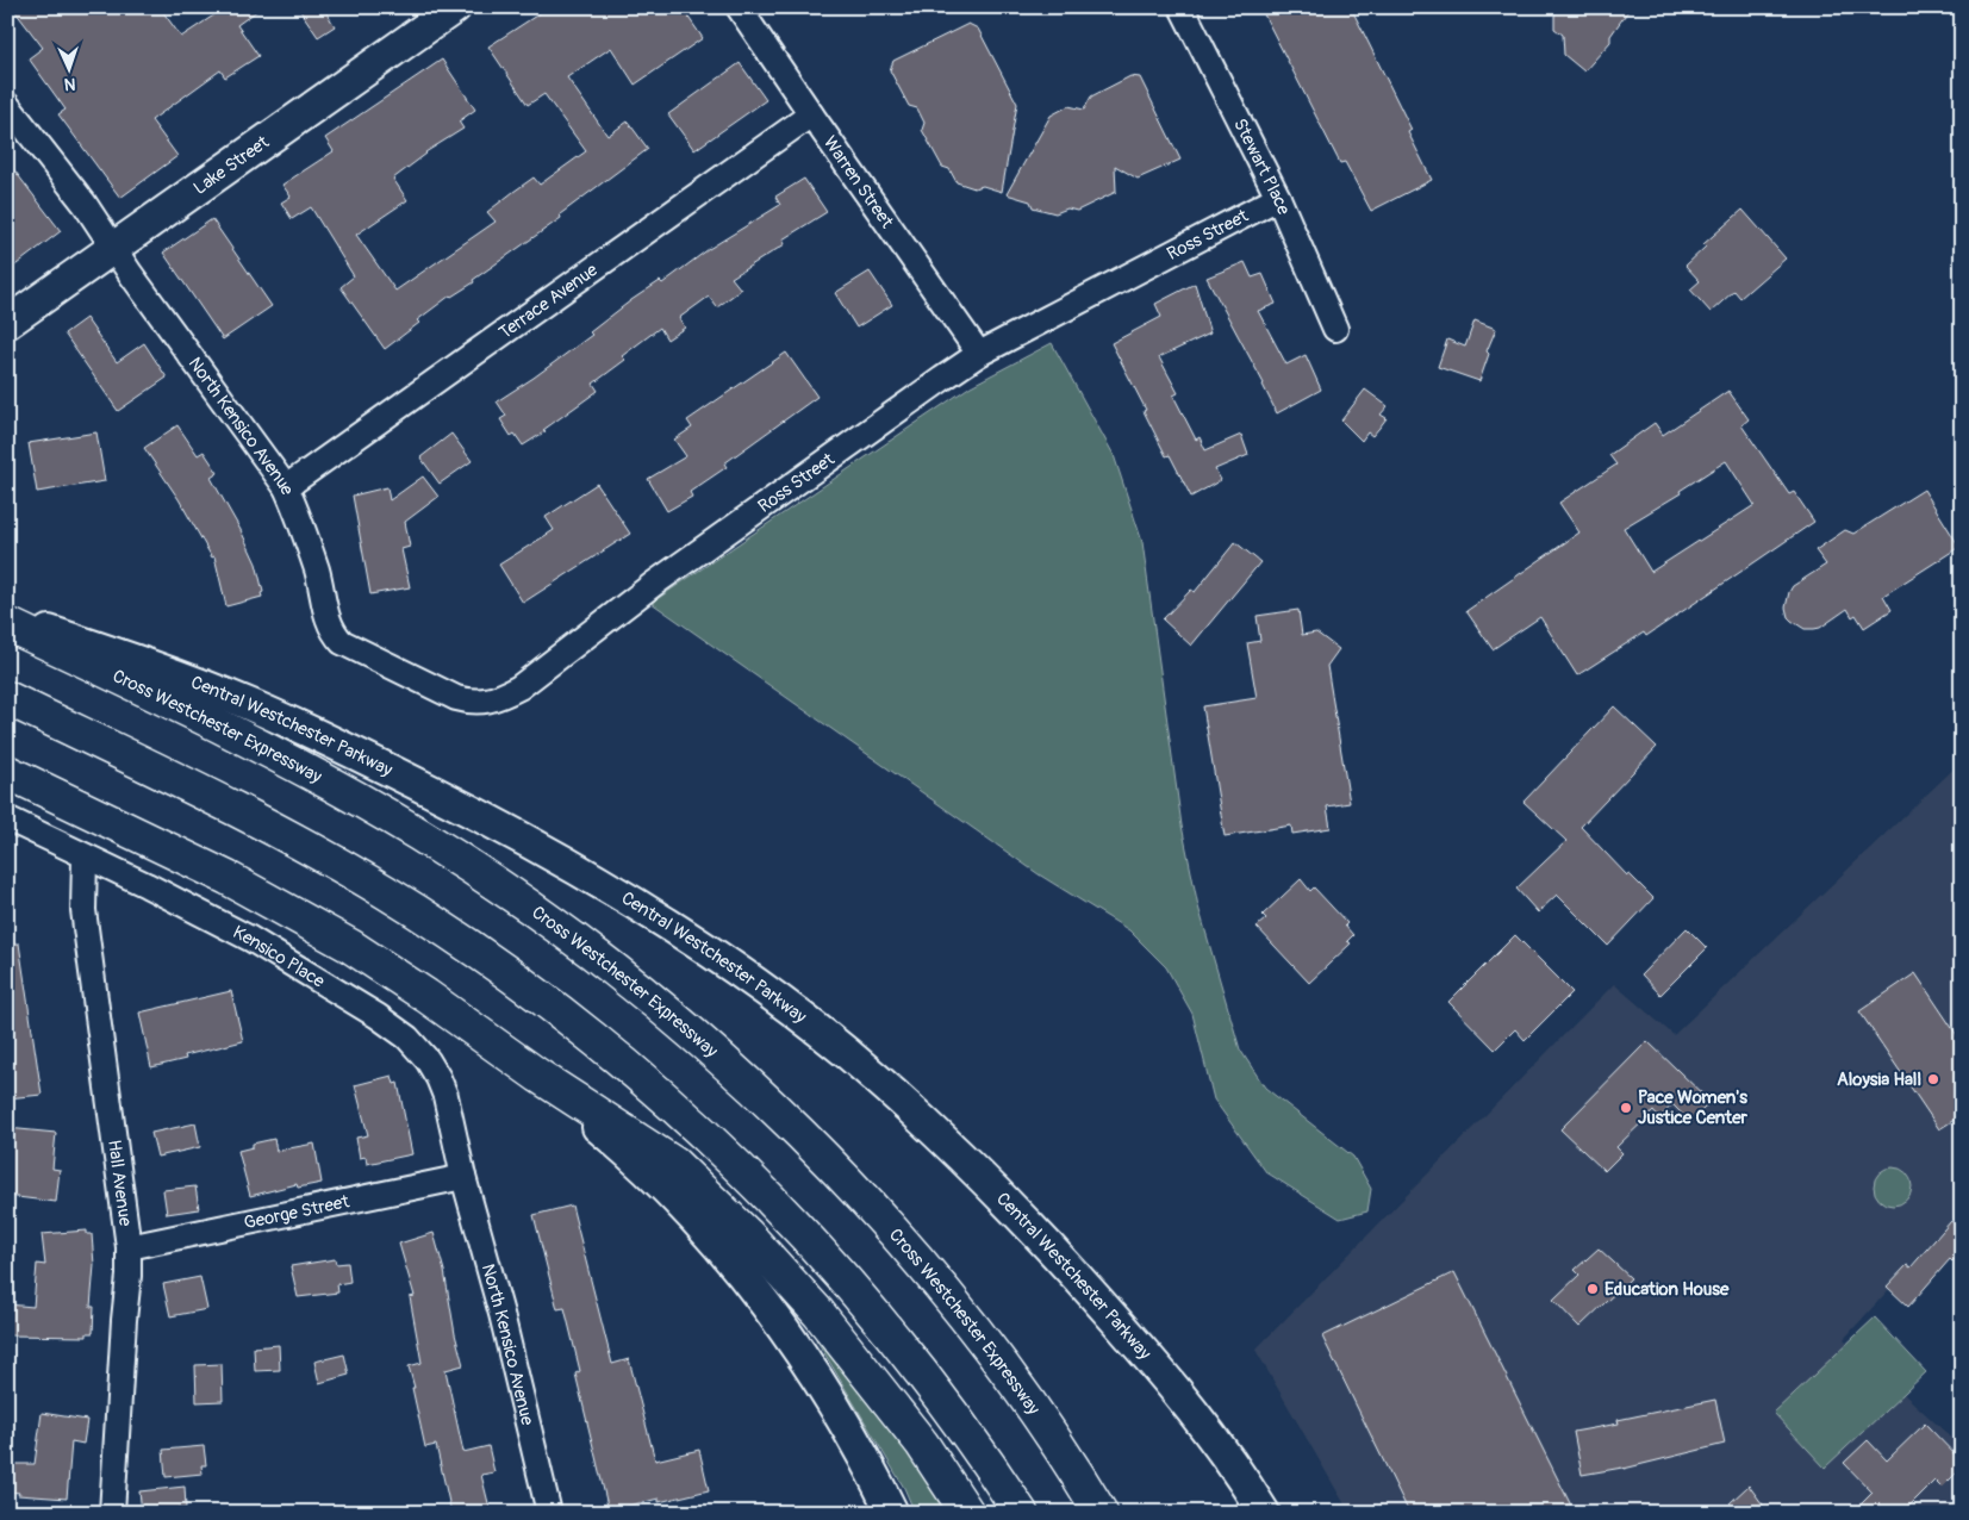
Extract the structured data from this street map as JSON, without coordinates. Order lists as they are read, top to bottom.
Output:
{
  "streets": {
    "highway": ["Cross Westchester Expressway"],
    "main road": ["Lake Street", "Central Westchester Parkway"],
    "street": [
      "Stewart Place",
      "Warren Street",
      "Ross Street",
      "Terrace Avenue",
      "North Kensico Avenue",
      "Kensico Place",
      "Hall Avenue",
      "George Street"
    ]
  },
  "crossings": [
    ["Lake Street", "North Kensico Avenue"],
    ["Stewart Place", "Ross Street"],
    ["Warren Street", "Ross Street"],
    ["Warren Street", "Terrace Avenue"],
    ["Ross Street", "North Kensico Avenue"],
    ["Terrace Avenue", "North Kensico Avenue"],
    ["North Kensico Avenue", "Kensico Place"],
    ["North Kensico Avenue", "George Street"],
    ["Kensico Place", "Hall Avenue"],
    ["Kensico Place", "George Street"],
    ["Hall Avenue", "George Street"]
  ],
  "places": ["Aloysia Hall", "Pace Women's Justice Center", "Education House"],
  "north": "bottom"
}
